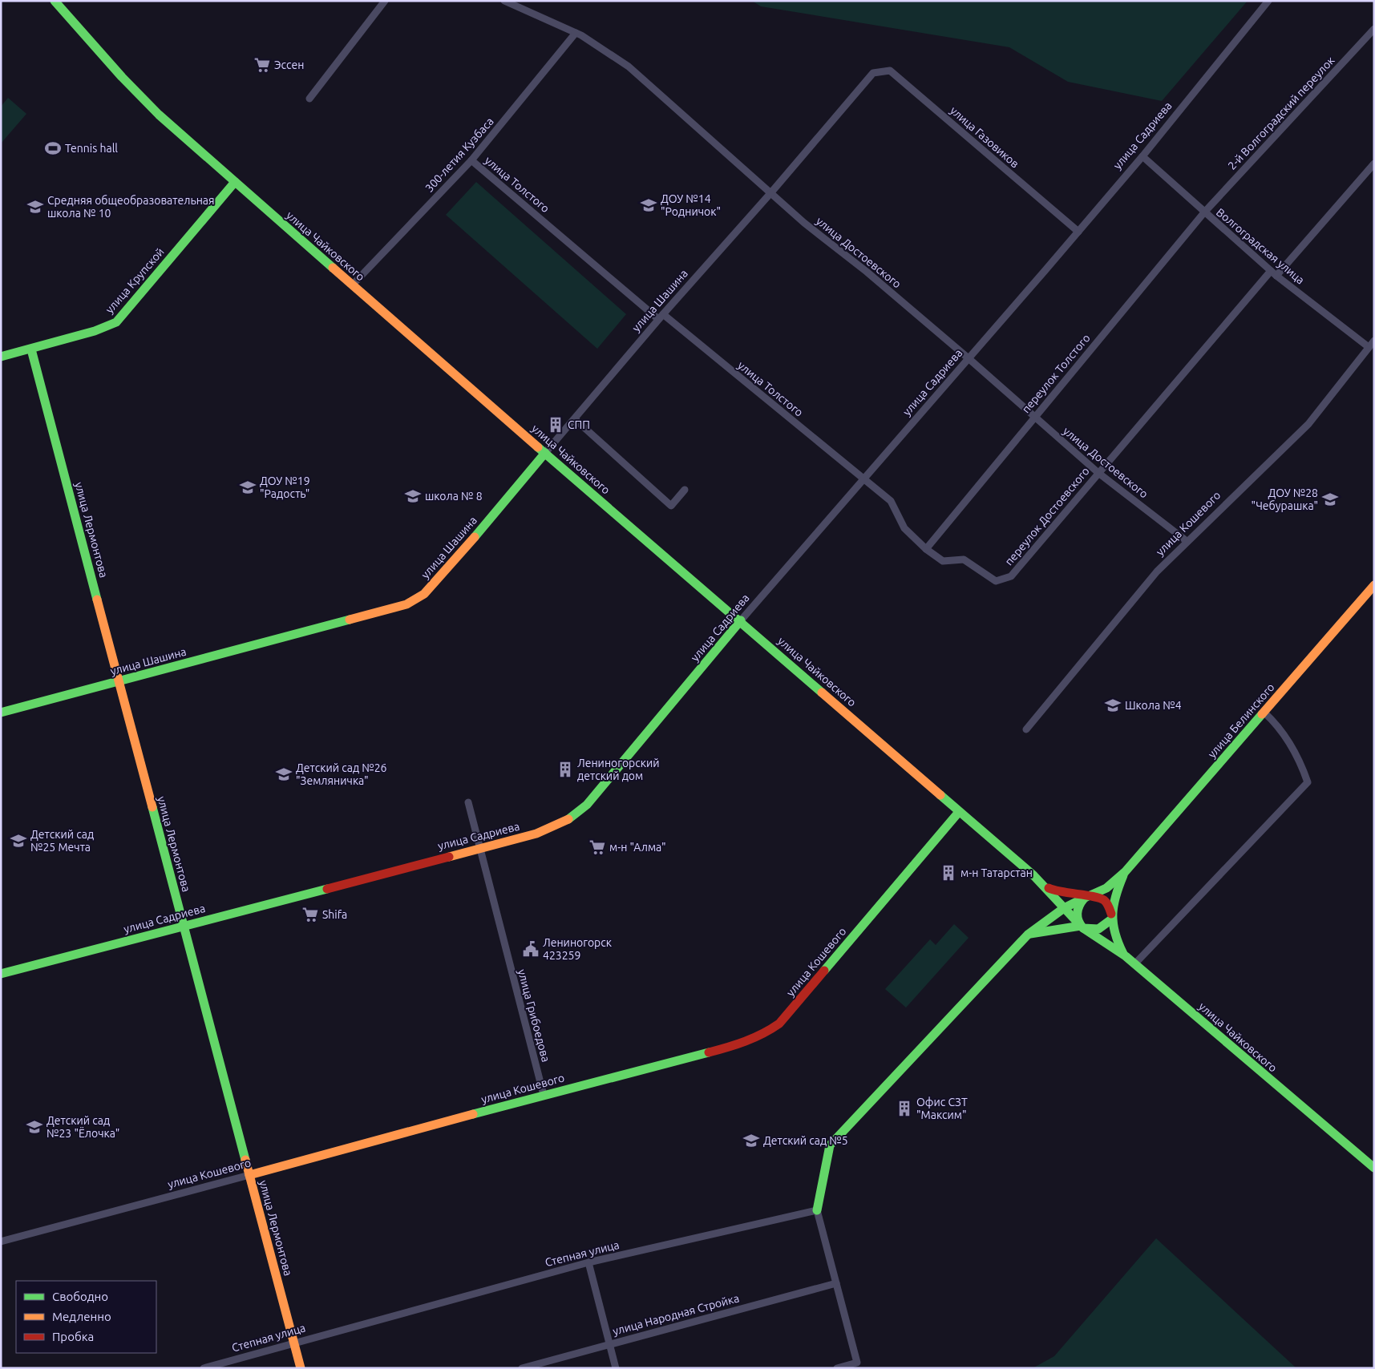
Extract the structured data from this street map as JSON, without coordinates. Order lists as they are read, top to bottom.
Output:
{
  "streets": {
    "street": [
      "2-й Волгоградский переулок",
      "улица Садриева",
      "улица Газовиков",
      "300-летия Кузбаса",
      "улица Толстого",
      "улица Чайковского",
      "Волгоградская улица",
      "улица Достоевского",
      "улица Крупской",
      "улица Шашина",
      "переулок Толстого",
      "переулок Достоевского",
      "улица Кошевого",
      "улица Лермонтова",
      "улица Белинского",
      "улица Грибоедова",
      "Степная улица",
      "улица Народная Стройка"
    ]
  },
  "crossings": [
    ["2-й Волгоградский переулок", "Волгоградская улица"],
    ["2-й Волгоградский переулок", "переулок Толстого"],
    ["улица Садриева", "улица Газовиков"],
    ["улица Садриева", "улица Толстого"],
    ["улица Садриева", "улица Чайковского"],
    ["улица Садриева", "Волгоградская улица"],
    ["улица Садриева", "улица Достоевского"],
    ["улица Садриева", "переулок Достоевского"],
    ["улица Садриева", "улица Лермонтова"],
    ["улица Садриева", "улица Грибоедова"],
    ["улица Газовиков", "улица Шашина"],
    ["300-летия Кузбаса", "улица Толстого"],
    ["300-летия Кузбаса", "улица Чайковского"],
    ["300-летия Кузбаса", "улица Достоевского"],
    ["улица Толстого", "улица Шашина"],
    ["улица Толстого", "переулок Достоевского"],
    ["улица Чайковского", "улица Крупской"],
    ["улица Чайковского", "улица Шашина"],
    ["улица Чайковского", "улица Кошевого"],
    ["Волгоградская улица", "переулок Толстого"],
    ["Волгоградская улица", "переулок Достоевского"],
    ["Волгоградская улица", "улица Кошевого"],
    ["улица Достоевского", "улица Шашина"],
    ["улица Достоевского", "переулок Толстого"],
    ["улица Достоевского", "переулок Достоевского"],
    ["улица Достоевского", "улица Кошевого"],
    ["улица Крупской", "улица Лермонтова"],
    ["улица Шашина", "улица Лермонтова"],
    ["переулок Толстого", "переулок Достоевского"],
    ["улица Кошевого", "улица Лермонтова"],
    ["улица Кошевого", "улица Грибоедова"],
    ["улица Лермонтова", "Степная улица"]
  ],
  "places": {
    "supermarket": ["Эссен", "м-н \"Алма\"", "Shifa"],
    "sports": ["Tennis hall"],
    "school or university": [
      "ДОУ №14 \"Родничок\"",
      "Средняя общеобразовательная школа № 10",
      "ДОУ №19 \"Радость\"",
      "школа № 8",
      "ДОУ №28 \"Чебурашка\"",
      "Школа №4",
      "Детский сад №26 \"Земляничка\"",
      "Детский сад №25 Мечта",
      "Детский сад №23 \"Ёлочка\"",
      "Детский сад №5"
    ],
    "building": [
      "СПП",
      "Лениногорский детский дом",
      "м-н Татарстан",
      "Офис СЗТ \"Максим\""
    ],
    "public building": ["Лениногорск 423259"]
  },
  "legend": ["Свободно", "Медленно", "Пробка"]
}
